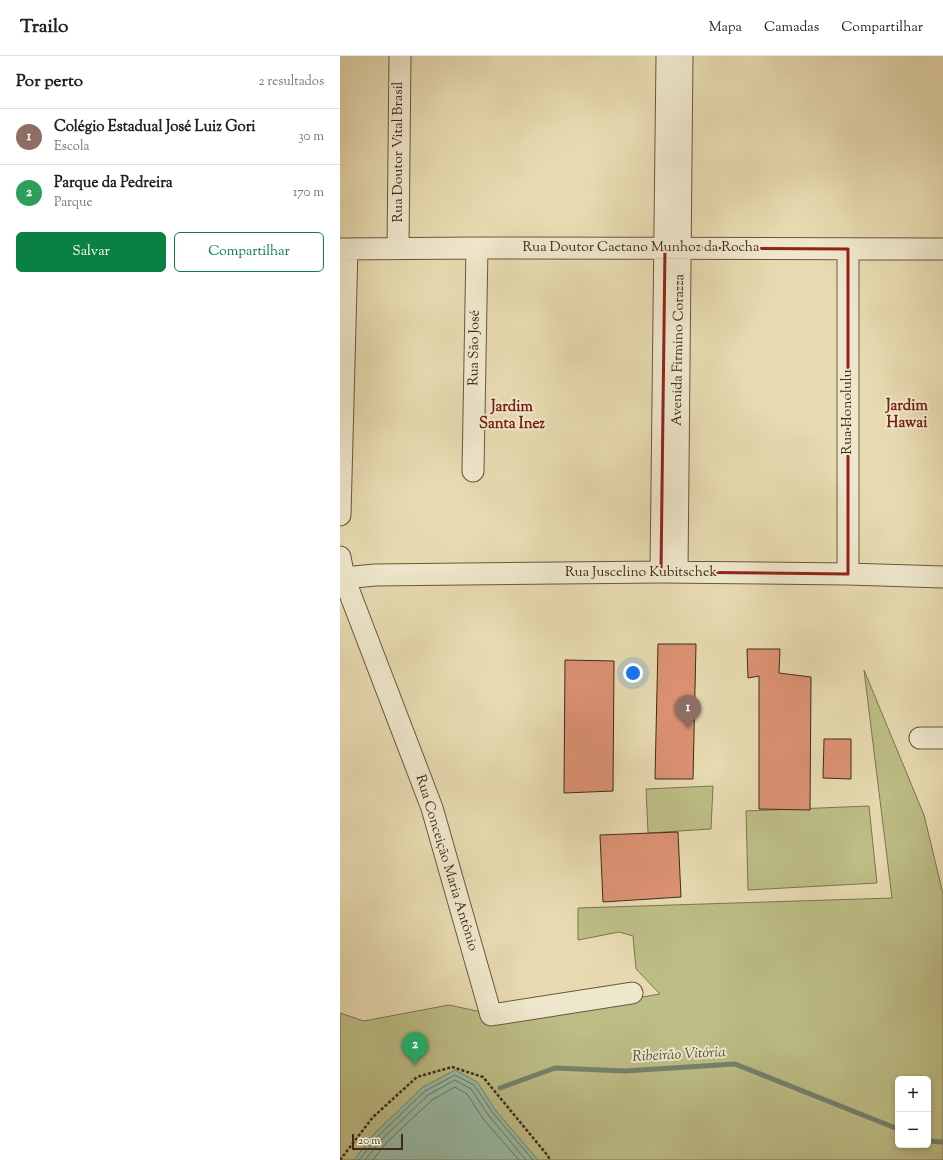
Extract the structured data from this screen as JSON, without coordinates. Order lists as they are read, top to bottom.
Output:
{
  "streets": {
    "street": [
      "Rua Doutor Vital Brasil",
      "Rua Doutor Caetano Munhoz da Rocha",
      "Rua São José",
      "Avenida Firmino Corazza",
      "Rua Honolulu",
      "Rua Juscelino Kubitschek",
      "Rua Conceição Maria Antônio"
    ]
  },
  "crossings": [
    ["Rua Doutor Vital Brasil", "Rua Doutor Caetano Munhoz da Rocha"],
    ["Rua Doutor Caetano Munhoz da Rocha", "Rua São José"],
    ["Rua Doutor Caetano Munhoz da Rocha", "Avenida Firmino Corazza"],
    ["Rua Doutor Caetano Munhoz da Rocha", "Rua Honolulu"],
    ["Avenida Firmino Corazza", "Rua Juscelino Kubitschek"],
    ["Rua Honolulu", "Rua Juscelino Kubitschek"],
    ["Rua Juscelino Kubitschek", "Rua Conceição Maria Antônio"]
  ],
  "districts": ["Jardim Hawai", "Jardim Santa Inez"],
  "water": ["Ribeirão Vitória"],
  "scale_bar": "20 m",
  "page": {
    "header": "Trailo",
    "nav": ["Mapa", "Camadas", "Compartilhar"],
    "heading": ["Por perto", "2 resultados"],
    "list": [
      {
        "mark": "1",
        "name": "Colégio Estadual José Luiz Gori",
        "note": "Escola",
        "value": "30 m"
      },
      {
        "mark": "2",
        "name": "Parque da Pedreira",
        "note": "Parque",
        "value": "170 m"
      }
    ],
    "buttons": ["Salvar", "Compartilhar"],
    "pins": ["1", "2"],
    "map_buttons": ["+", "−"],
    "scale": "20 m"
  }
}
